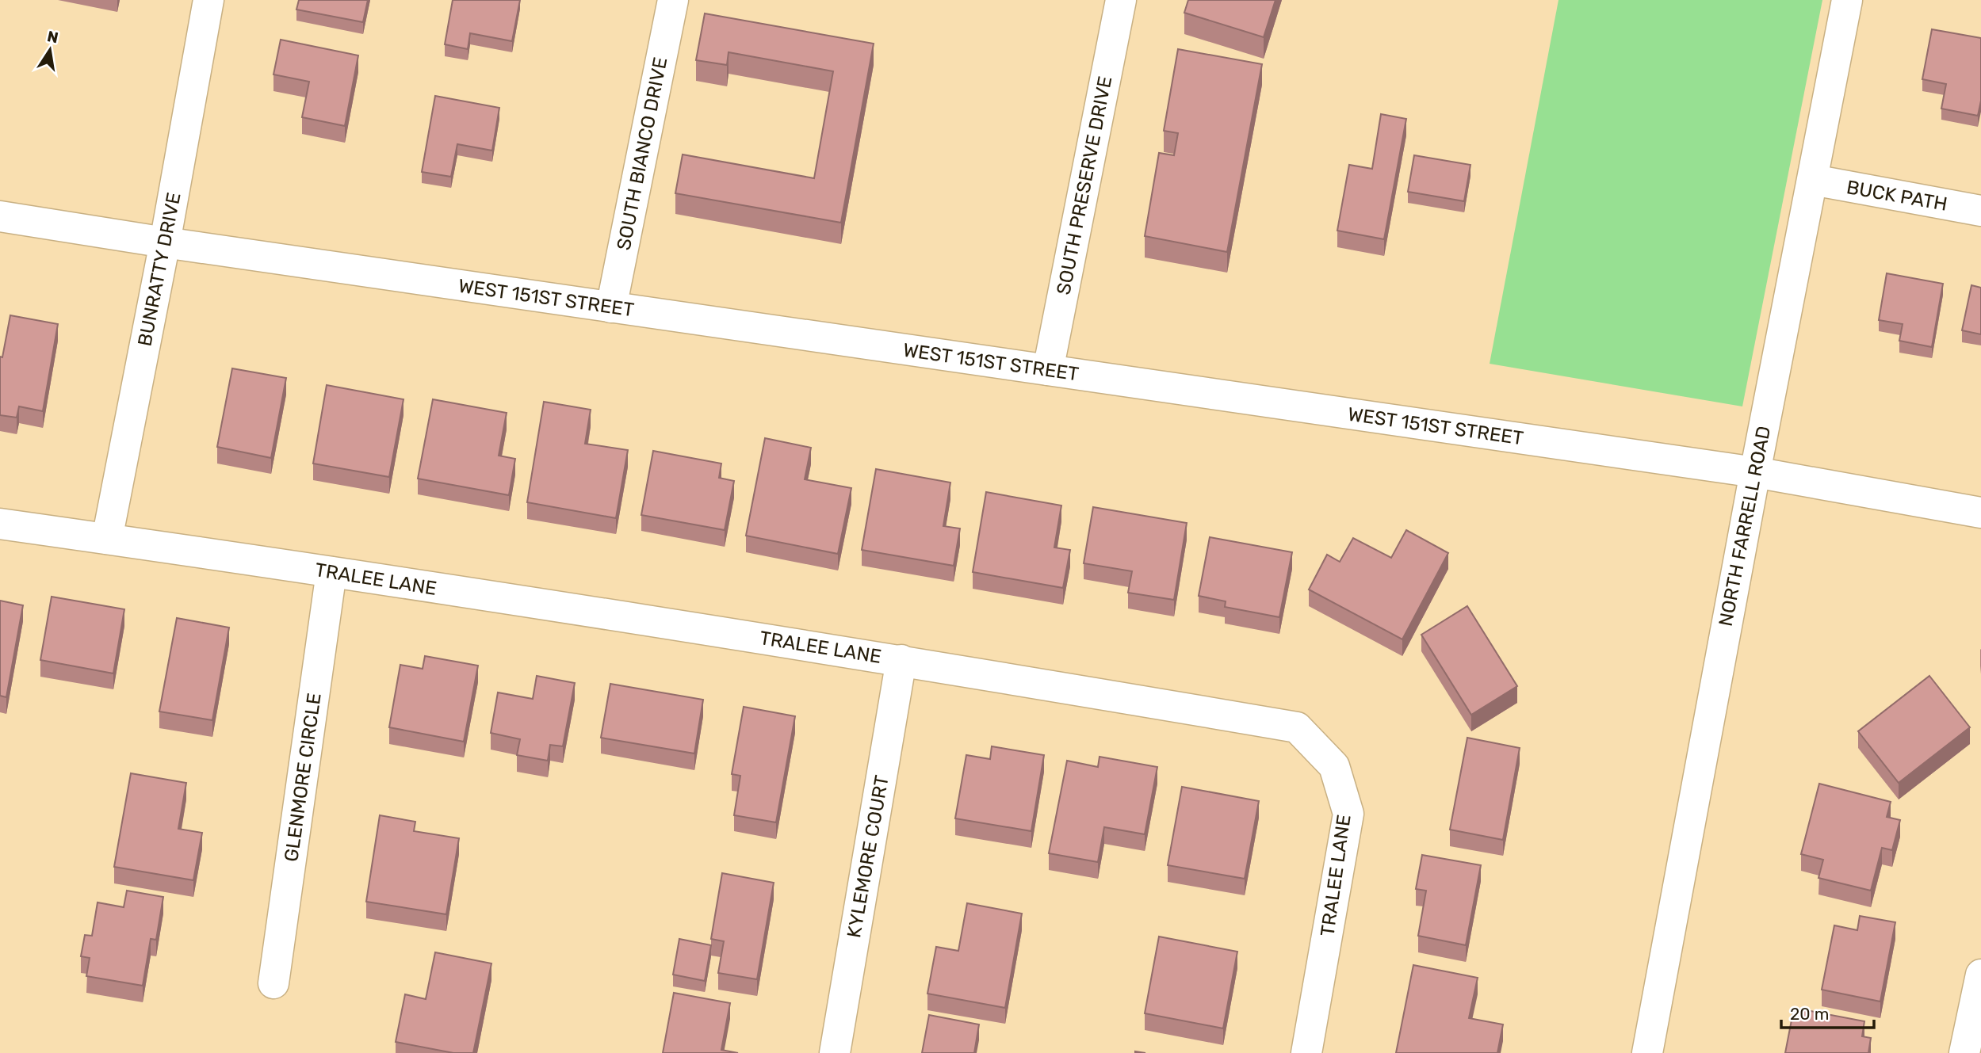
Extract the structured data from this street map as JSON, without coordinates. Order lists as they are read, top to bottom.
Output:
{
  "streets": {
    "street": [
      "SOUTH BIANCO DRIVE",
      "SOUTH PRESERVE DRIVE",
      "BUCK PATH",
      "BUNRATTY DRIVE",
      "WEST 151ST STREET",
      "NORTH FARRELL ROAD",
      "TRALEE LANE",
      "GLENMORE CIRCLE",
      "KYLEMORE COURT"
    ]
  },
  "crossings": [
    ["SOUTH BIANCO DRIVE", "WEST 151ST STREET"],
    ["SOUTH PRESERVE DRIVE", "WEST 151ST STREET"],
    ["BUCK PATH", "NORTH FARRELL ROAD"],
    ["BUNRATTY DRIVE", "WEST 151ST STREET"],
    ["BUNRATTY DRIVE", "TRALEE LANE"],
    ["WEST 151ST STREET", "NORTH FARRELL ROAD"],
    ["TRALEE LANE", "GLENMORE CIRCLE"],
    ["TRALEE LANE", "KYLEMORE COURT"]
  ],
  "scale_bar": "20 m",
  "north": "top"
}
